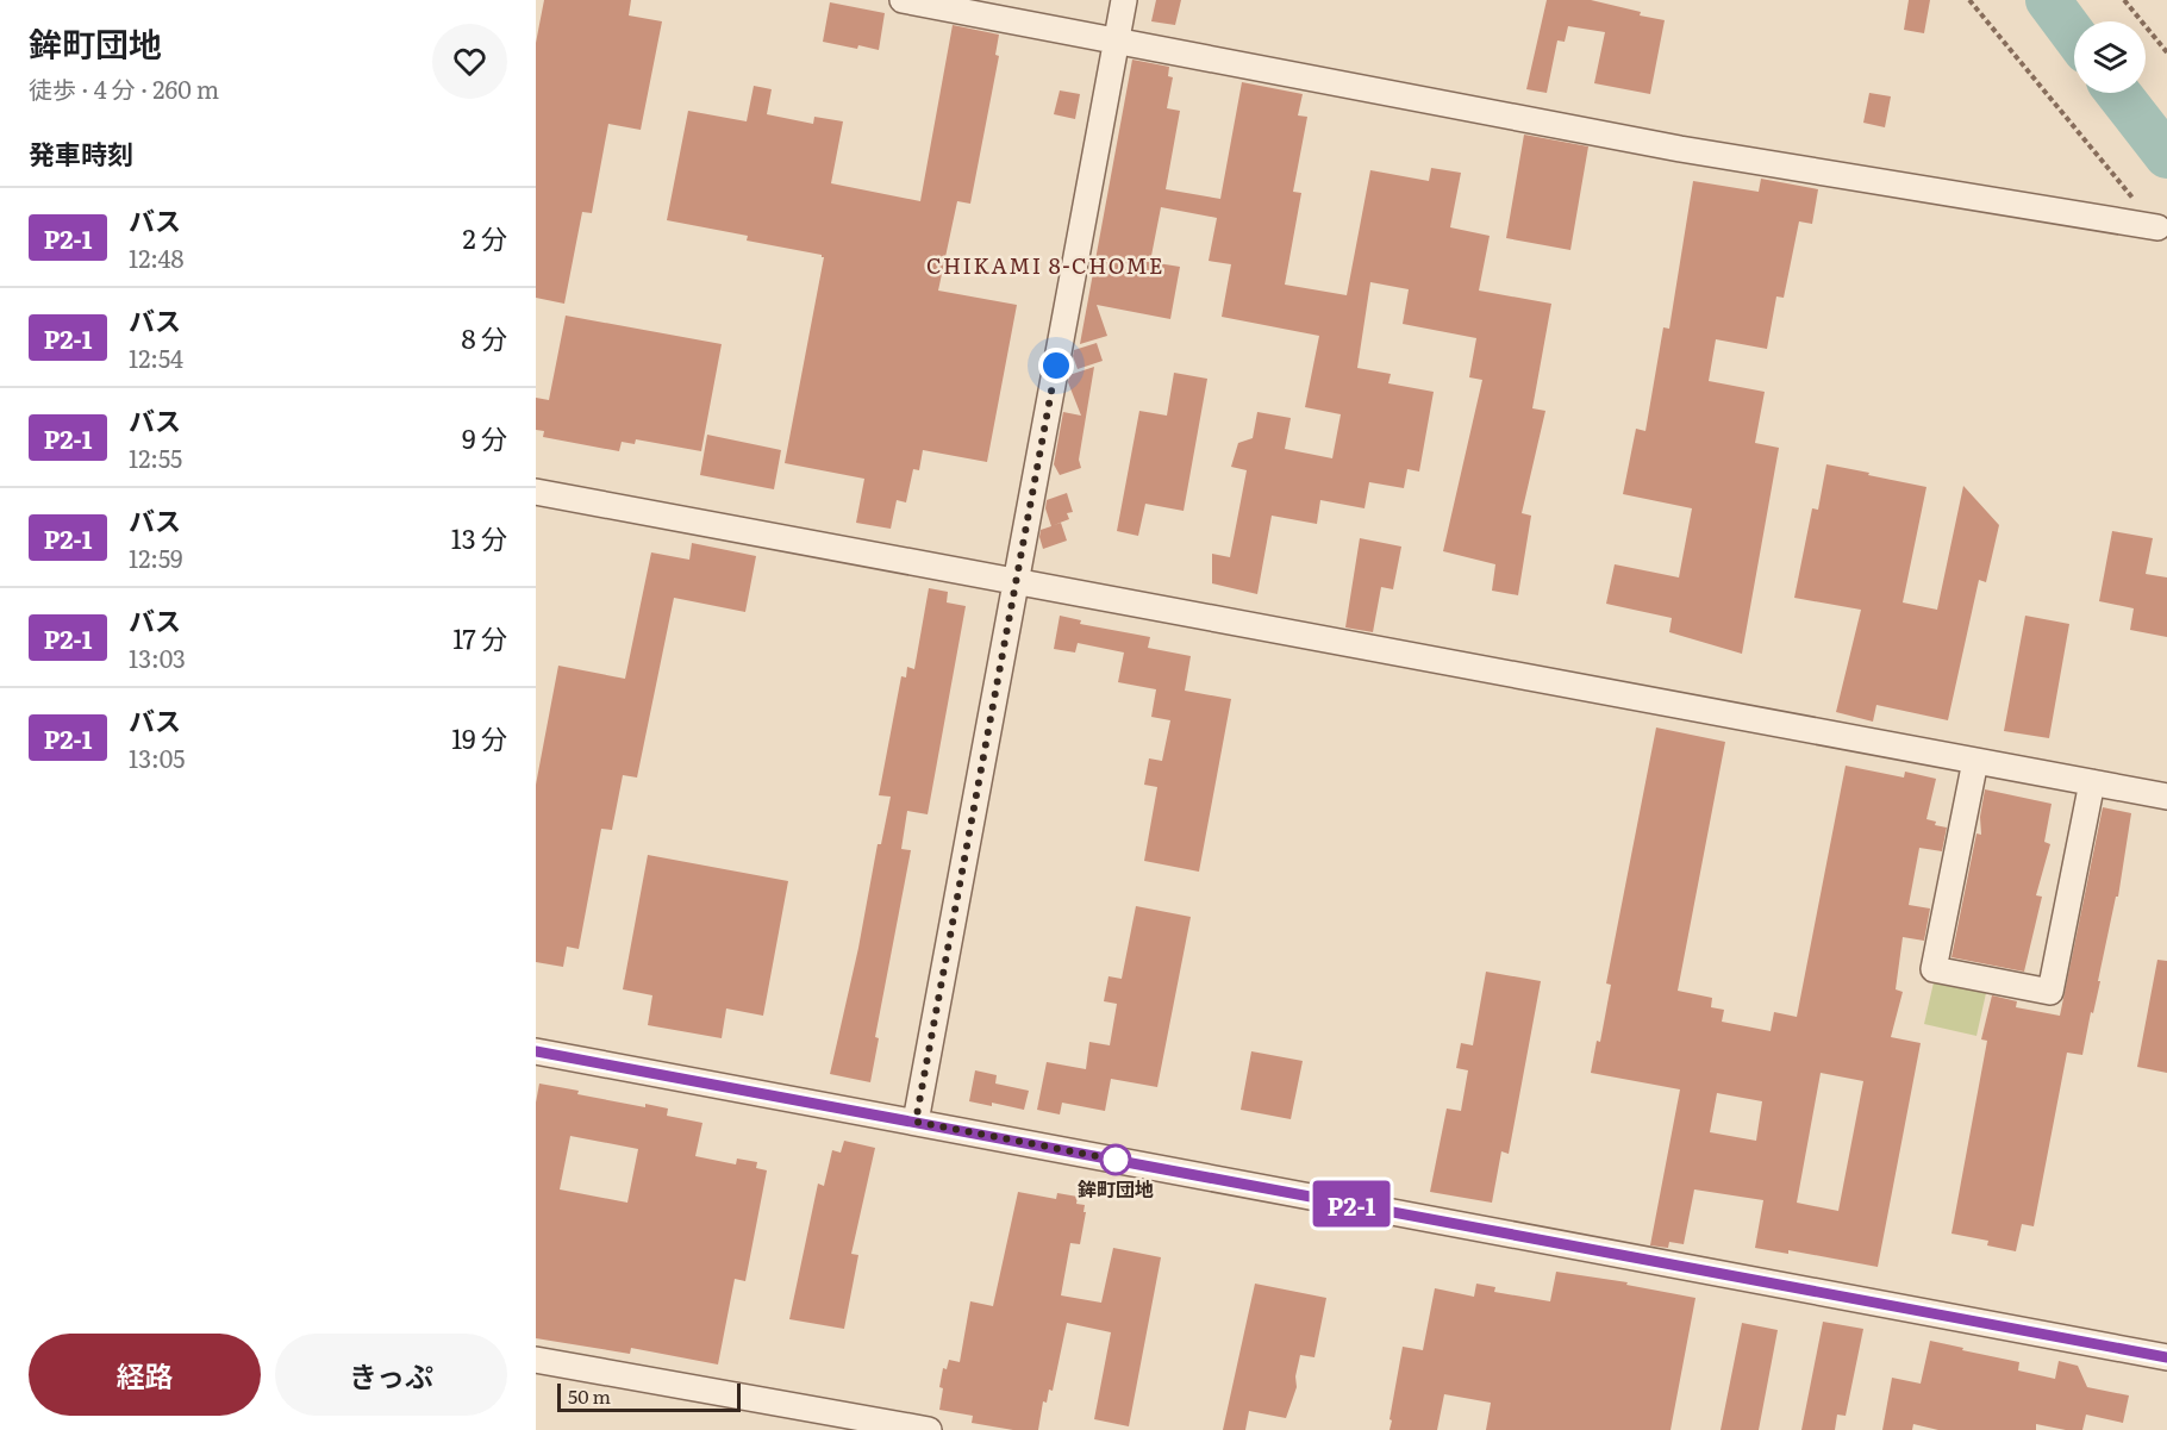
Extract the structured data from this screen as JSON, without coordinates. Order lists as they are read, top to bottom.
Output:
{
  "districts": ["CHIKAMI 8-CHOME"],
  "places": ["鉾町団地"],
  "lines": ["bus line P2-1"],
  "scale_bar": "50 m",
  "page": {
    "heading": [
      ["鉾町団地", "徒歩 · 4 分 · 260 m"],
      "発車時刻"
    ],
    "on_map": "P2-1",
    "list": [
      {
        "mark": "P2-1",
        "name": "バス",
        "note": "12:48",
        "value": "2 分"
      },
      {
        "mark": "P2-1",
        "name": "バス",
        "note": "12:54",
        "value": "8 分"
      },
      {
        "mark": "P2-1",
        "name": "バス",
        "note": "12:55",
        "value": "9 分"
      },
      {
        "mark": "P2-1",
        "name": "バス",
        "note": "12:59",
        "value": "13 分"
      },
      {
        "mark": "P2-1",
        "name": "バス",
        "note": "13:03",
        "value": "17 分"
      },
      {
        "mark": "P2-1",
        "name": "バス",
        "note": "13:05",
        "value": "19 分"
      }
    ],
    "buttons": ["経路", "きっぷ"],
    "scale": "50 m"
  }
}
